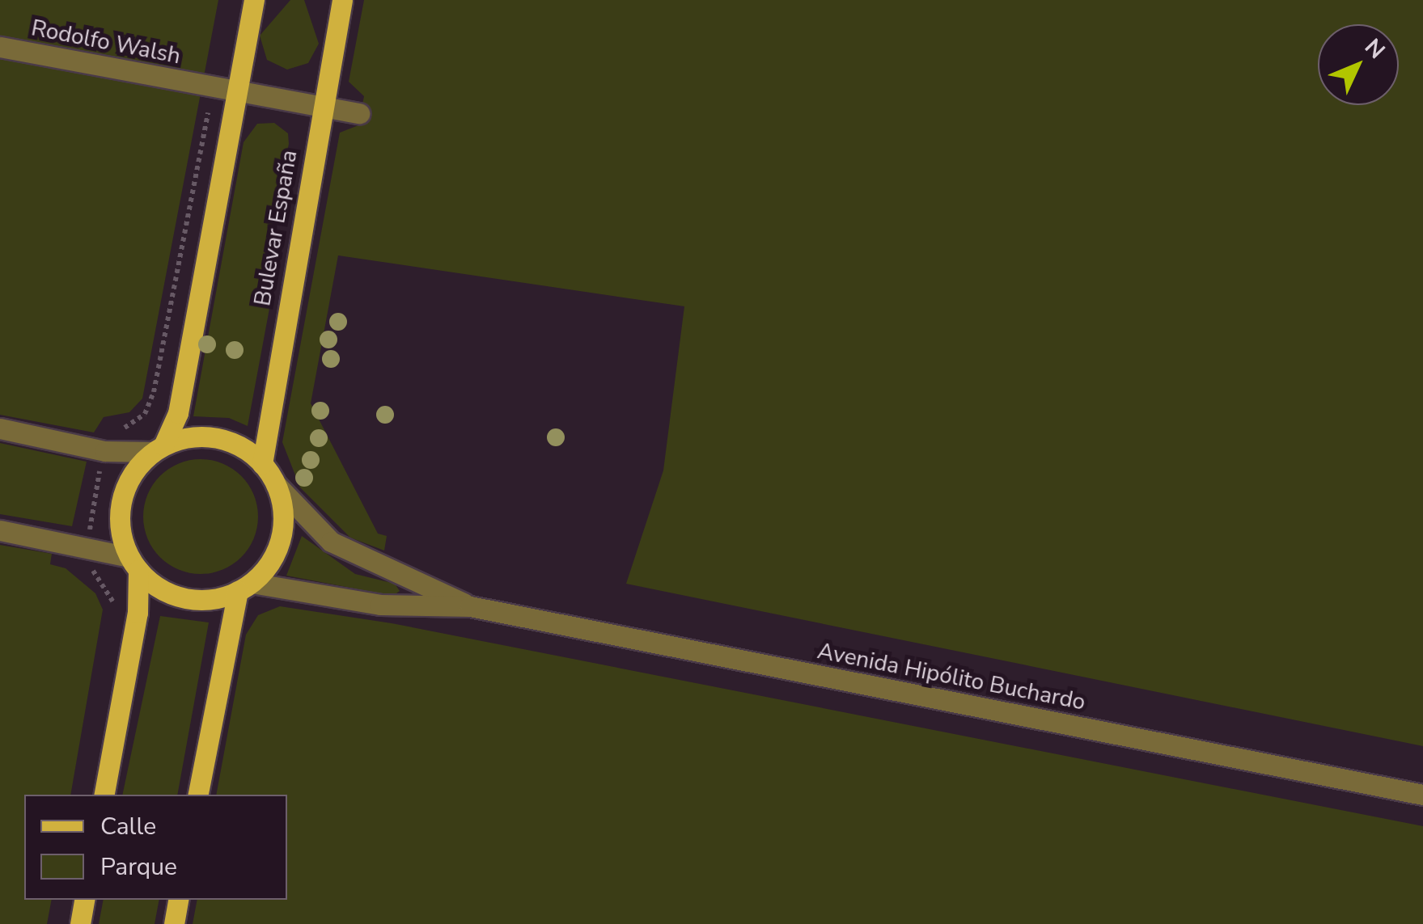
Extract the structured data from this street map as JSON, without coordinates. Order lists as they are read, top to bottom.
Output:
{
  "streets": {
    "main road": ["Bulevar España"],
    "street": ["Rodolfo Walsh", "Avenida Hipólito Buchardo"]
  },
  "crossings": [
    ["Rodolfo Walsh", "Bulevar España"],
    ["Bulevar España", "Avenida Hipólito Buchardo"]
  ],
  "legend": ["Calle", "Parque"],
  "north": "top right"
}
